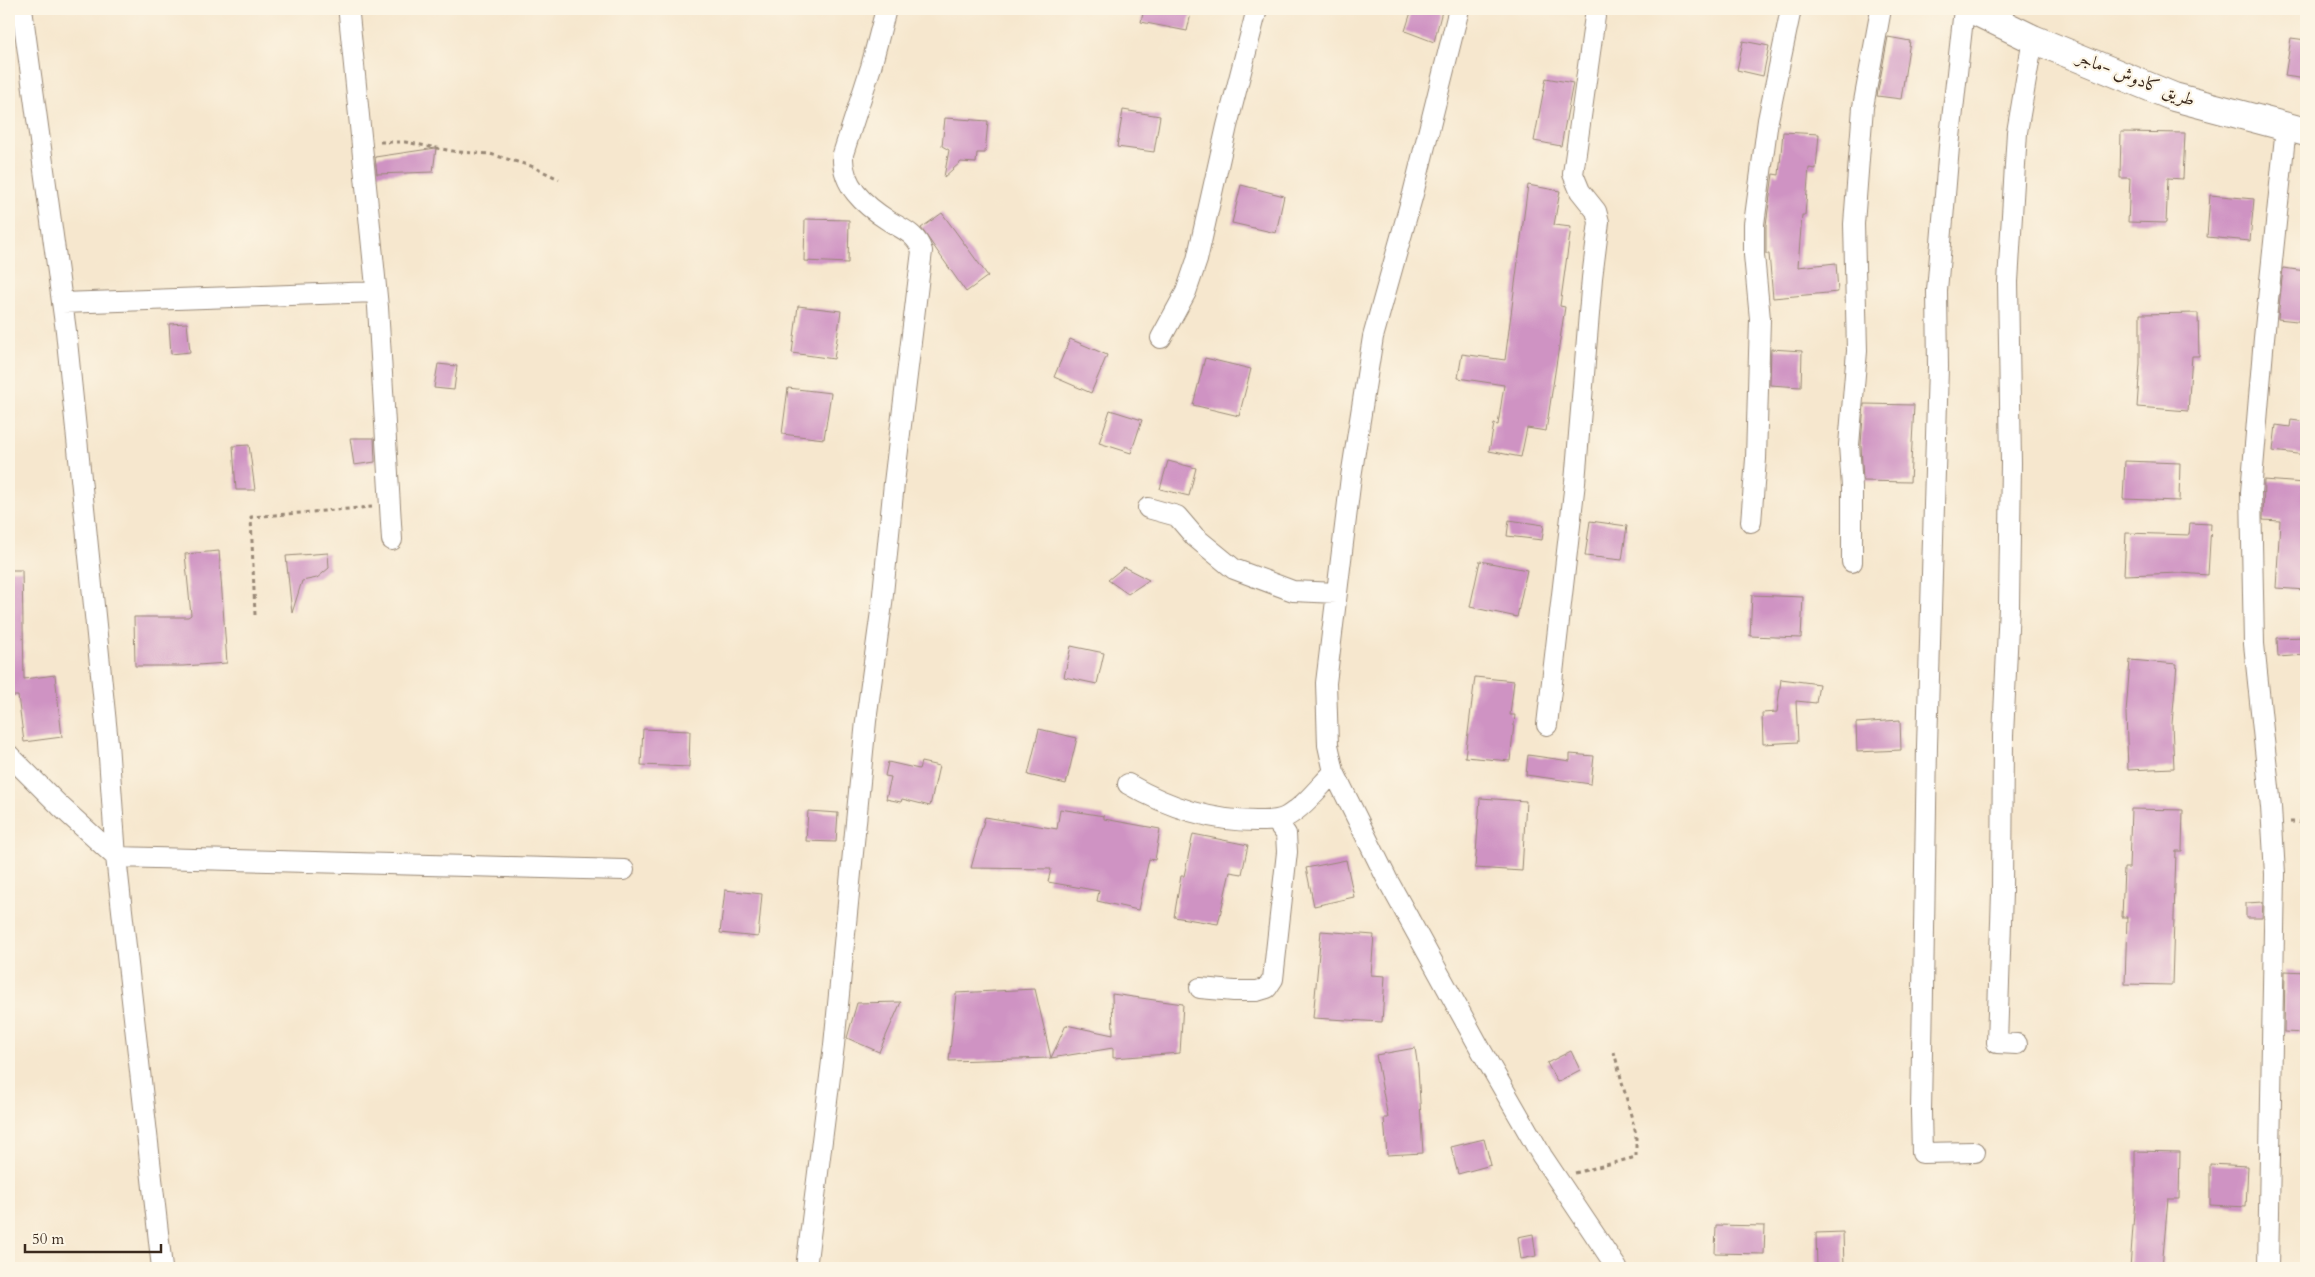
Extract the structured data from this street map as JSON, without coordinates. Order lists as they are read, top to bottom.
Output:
{
  "streets": {
    "highway": ["طريق كادوش -ماجر"]
  },
  "scale_bar": "50 m"
}
